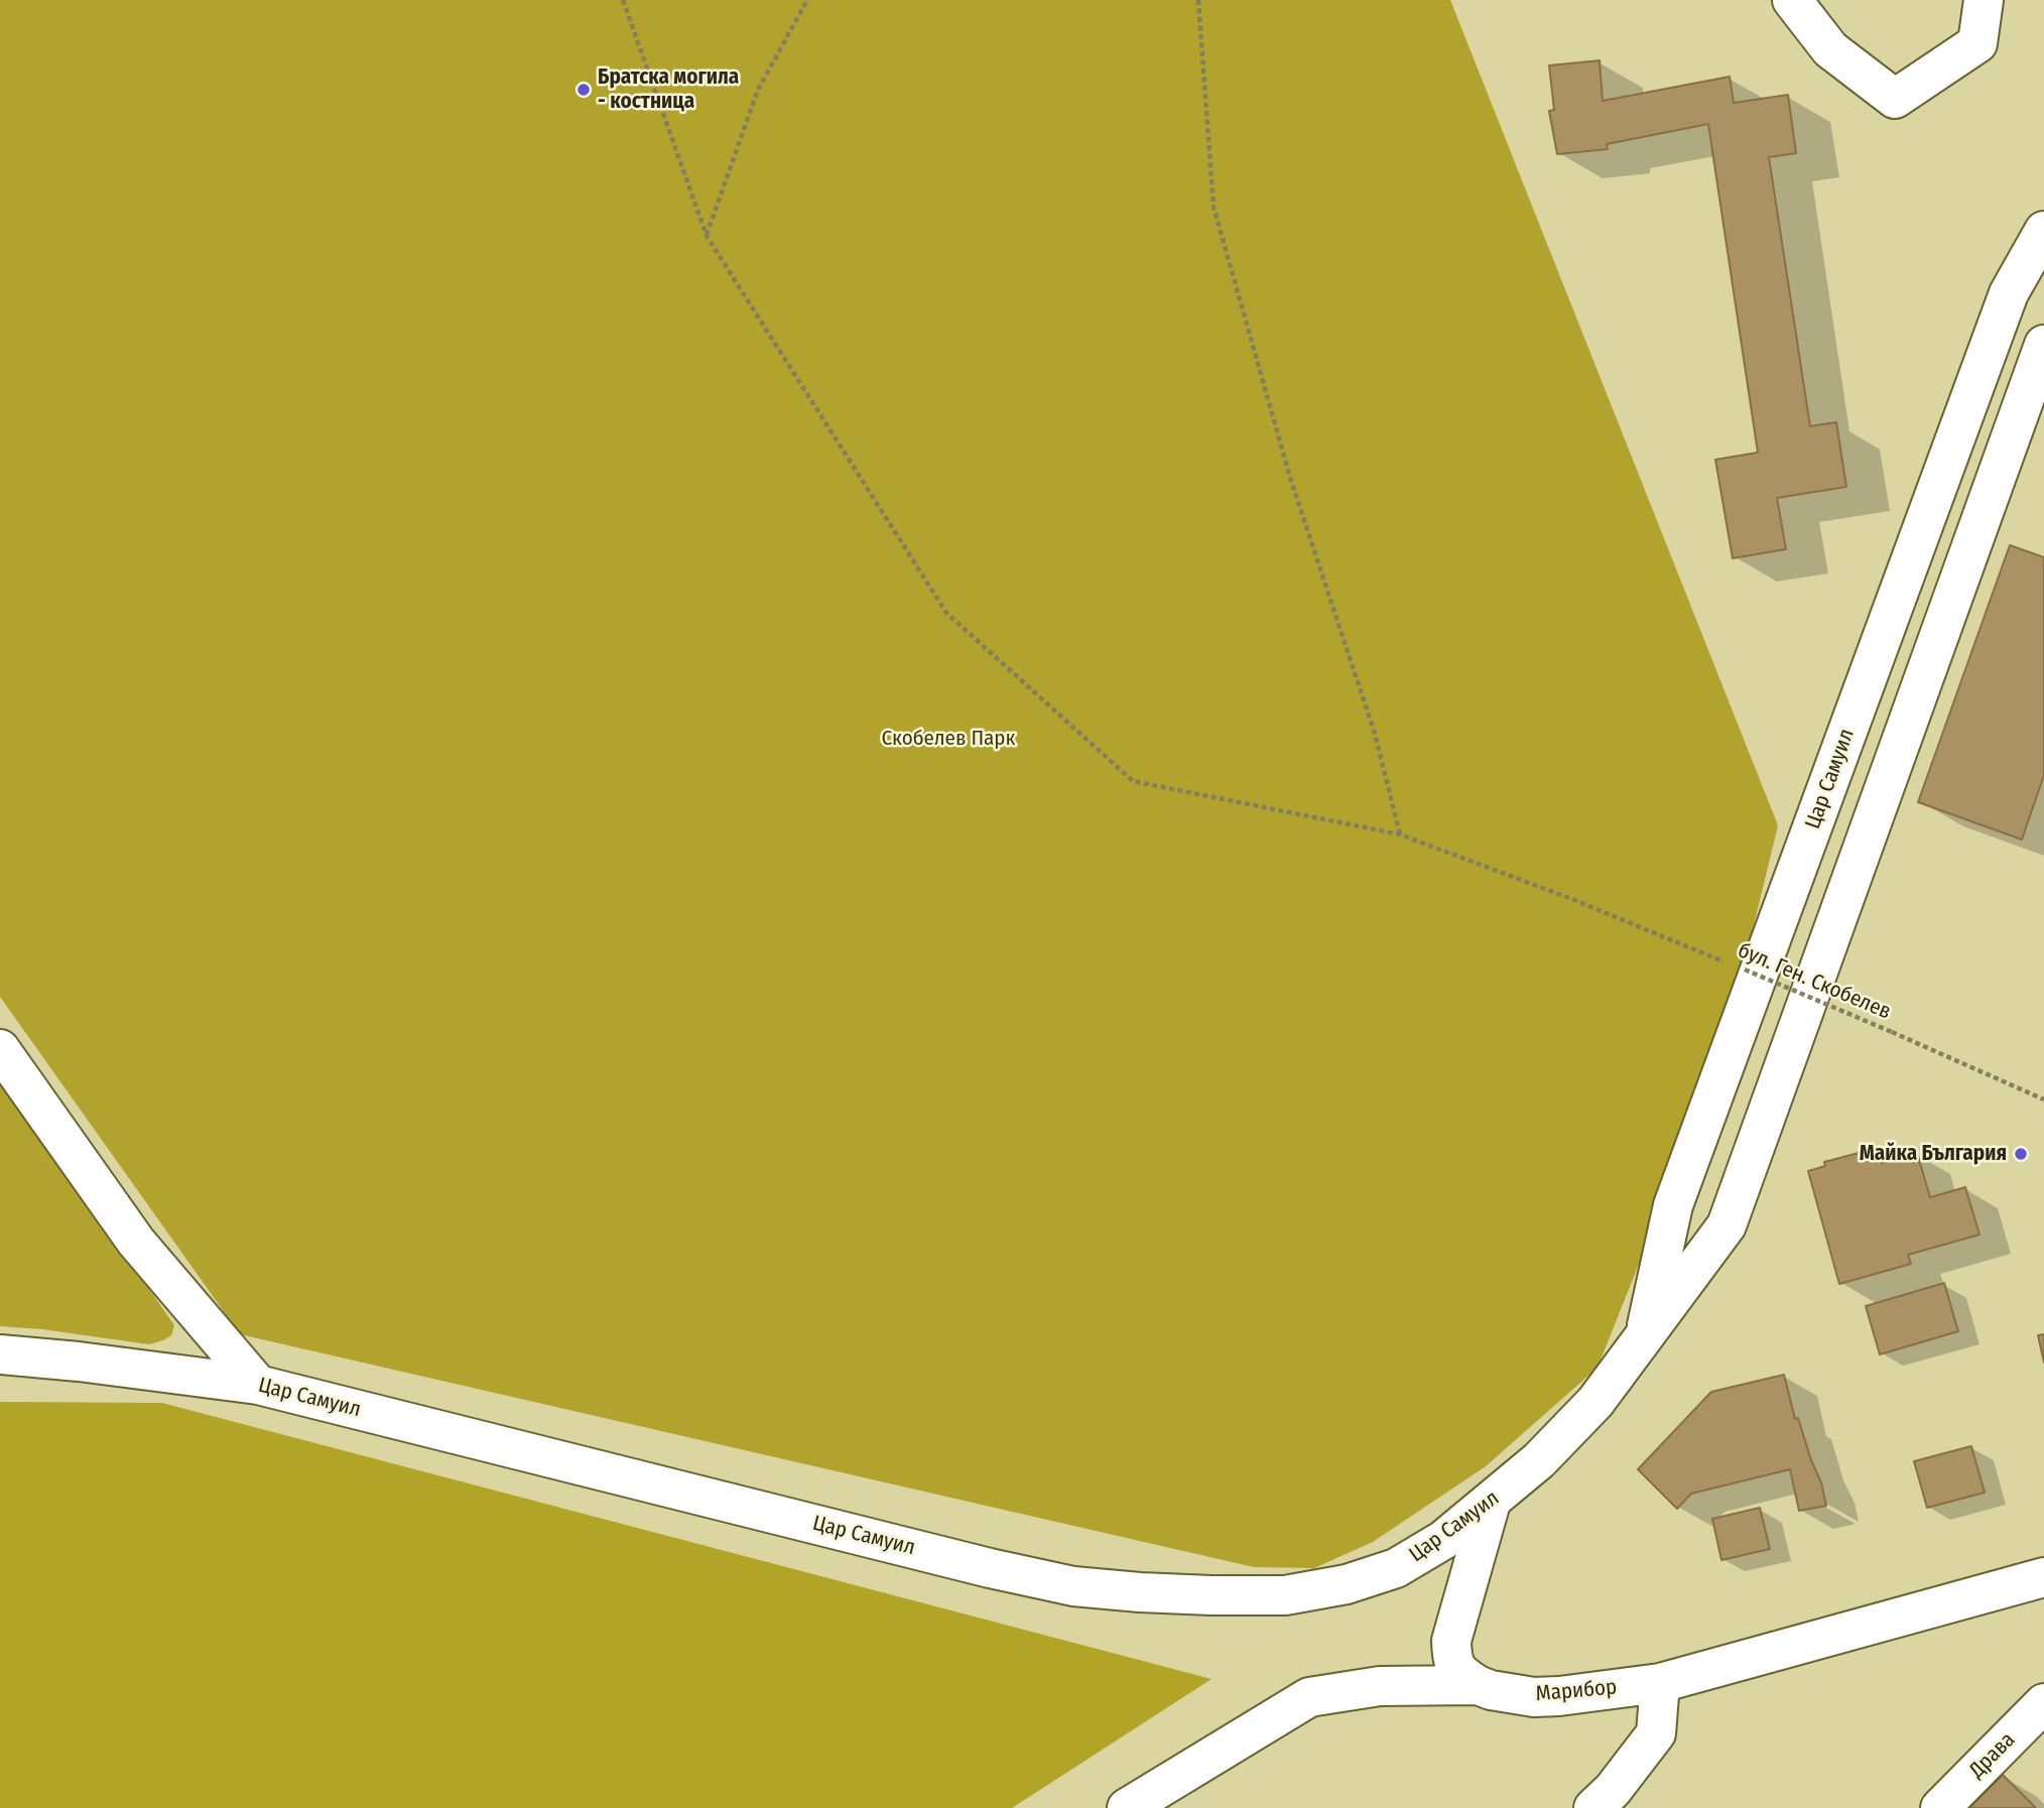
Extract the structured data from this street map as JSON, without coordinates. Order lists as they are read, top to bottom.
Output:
{
  "streets": {
    "street": ["Цар Самуил", "Марибор", "Драва"],
    "path": ["бул. Ген. Скобелев"]
  },
  "parks": ["Скобелев Парк"],
  "places": ["Братска могила - костница", "Майка България"]
}
